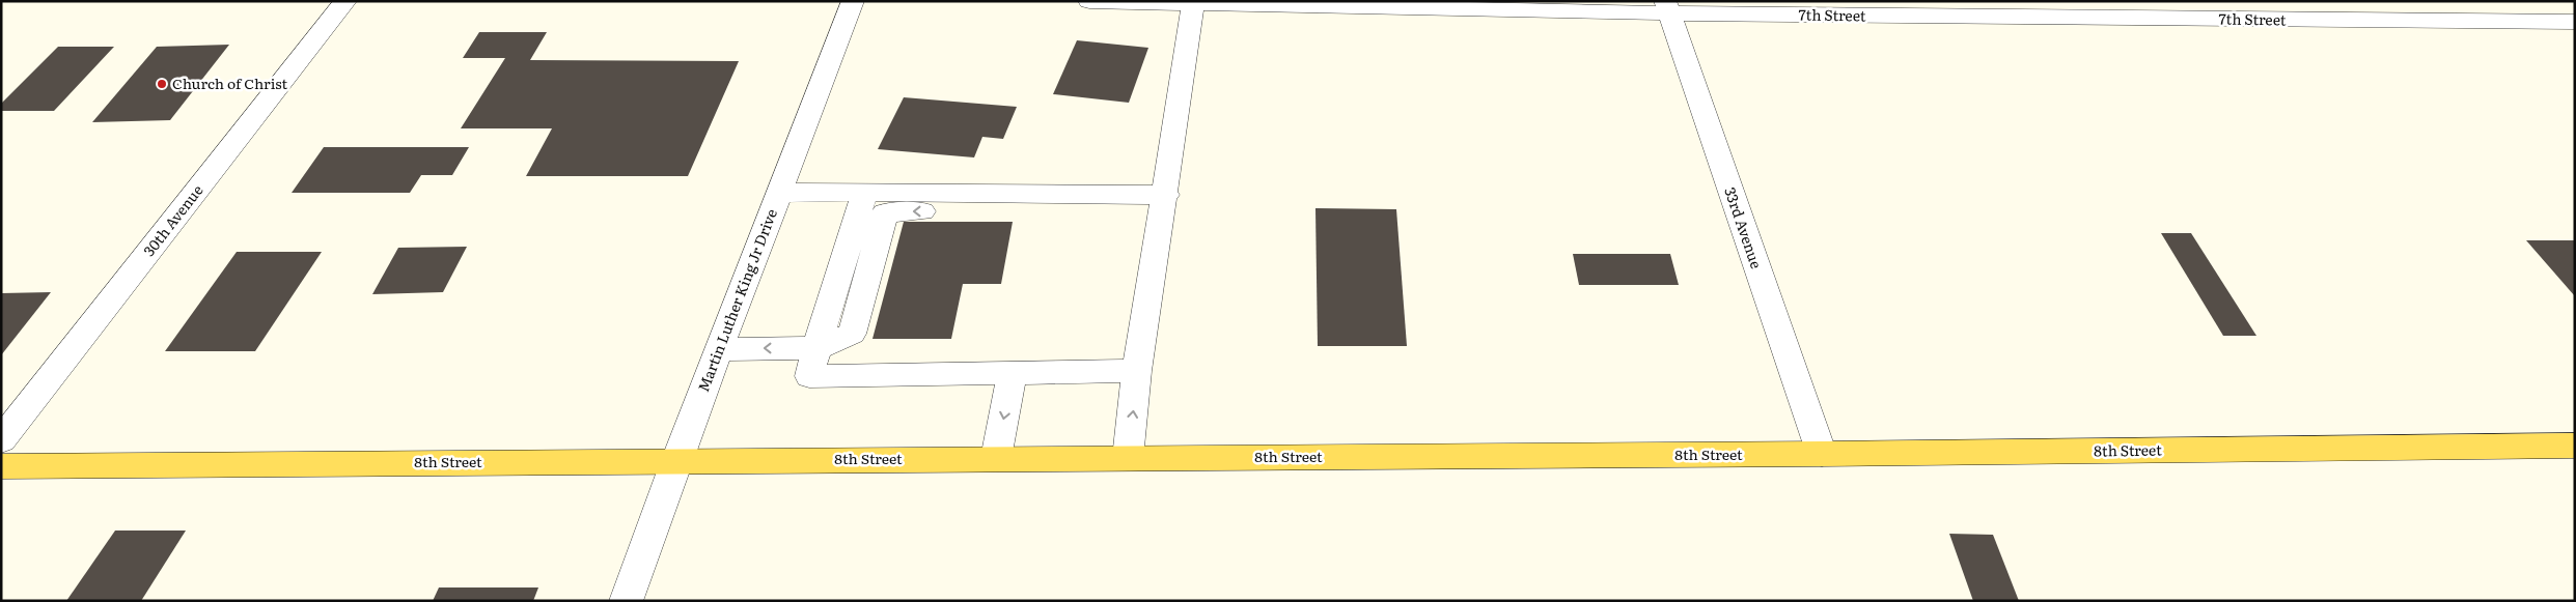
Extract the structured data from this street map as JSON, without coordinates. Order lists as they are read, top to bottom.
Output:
{
  "streets": {
    "main road": ["8th Street"],
    "street": [
      "7th Street",
      "30th Avenue",
      "33rd Avenue",
      "Martin Luther King Jr Drive"
    ]
  },
  "crossings": [
    ["7th Street", "33rd Avenue"],
    ["33rd Avenue", "8th Street"],
    ["Martin Luther King Jr Drive", "8th Street"]
  ],
  "places": ["Church of Christ"]
}
